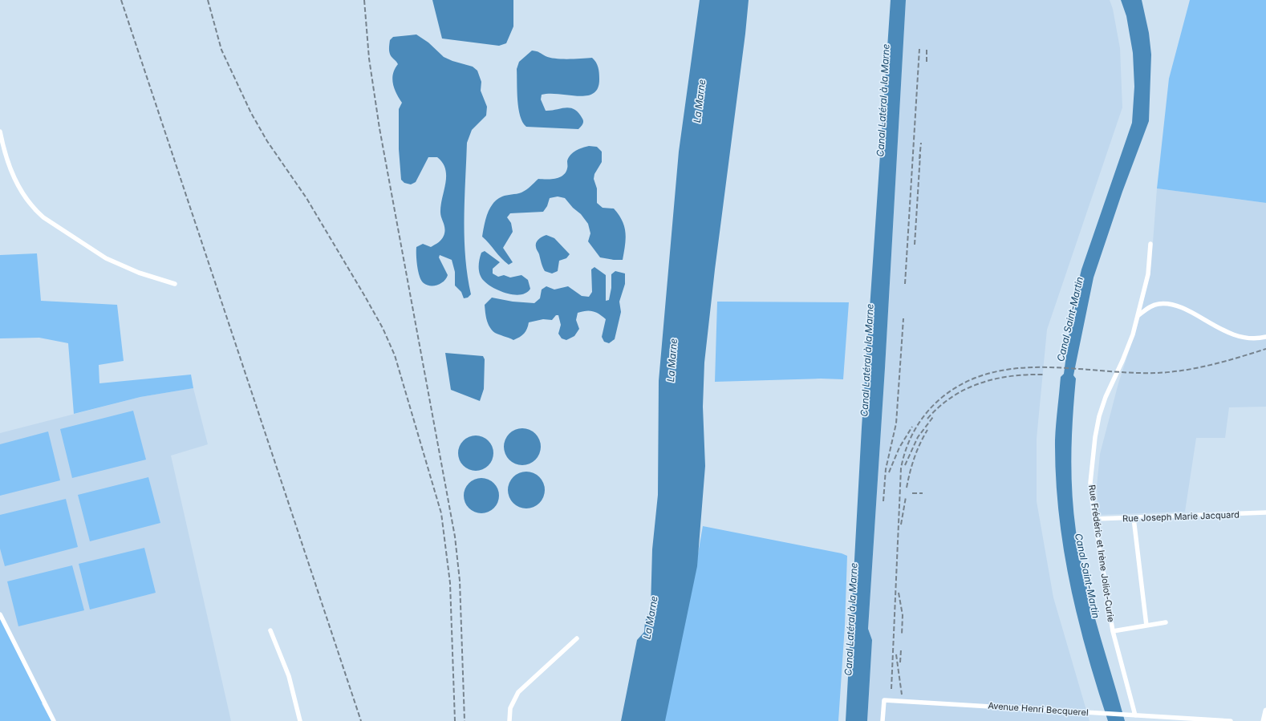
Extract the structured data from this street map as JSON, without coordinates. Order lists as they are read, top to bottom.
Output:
{
  "streets": {
    "street": ["Rue Joseph Marie Jacquard", "Rue Frédéric et Irène Joliot-Curie", "Avenue Henri Becquerel"]
  },
  "crossings": [
    ["Rue Joseph Marie Jacquard", "Rue Frédéric et Irène Joliot-Curie"],
    ["Rue Frédéric et Irène Joliot-Curie", "Avenue Henri Becquerel"]
  ],
  "water": ["Canal Latéral à la Marne", "La Marne", "Canal Saint-Martin"]
}
